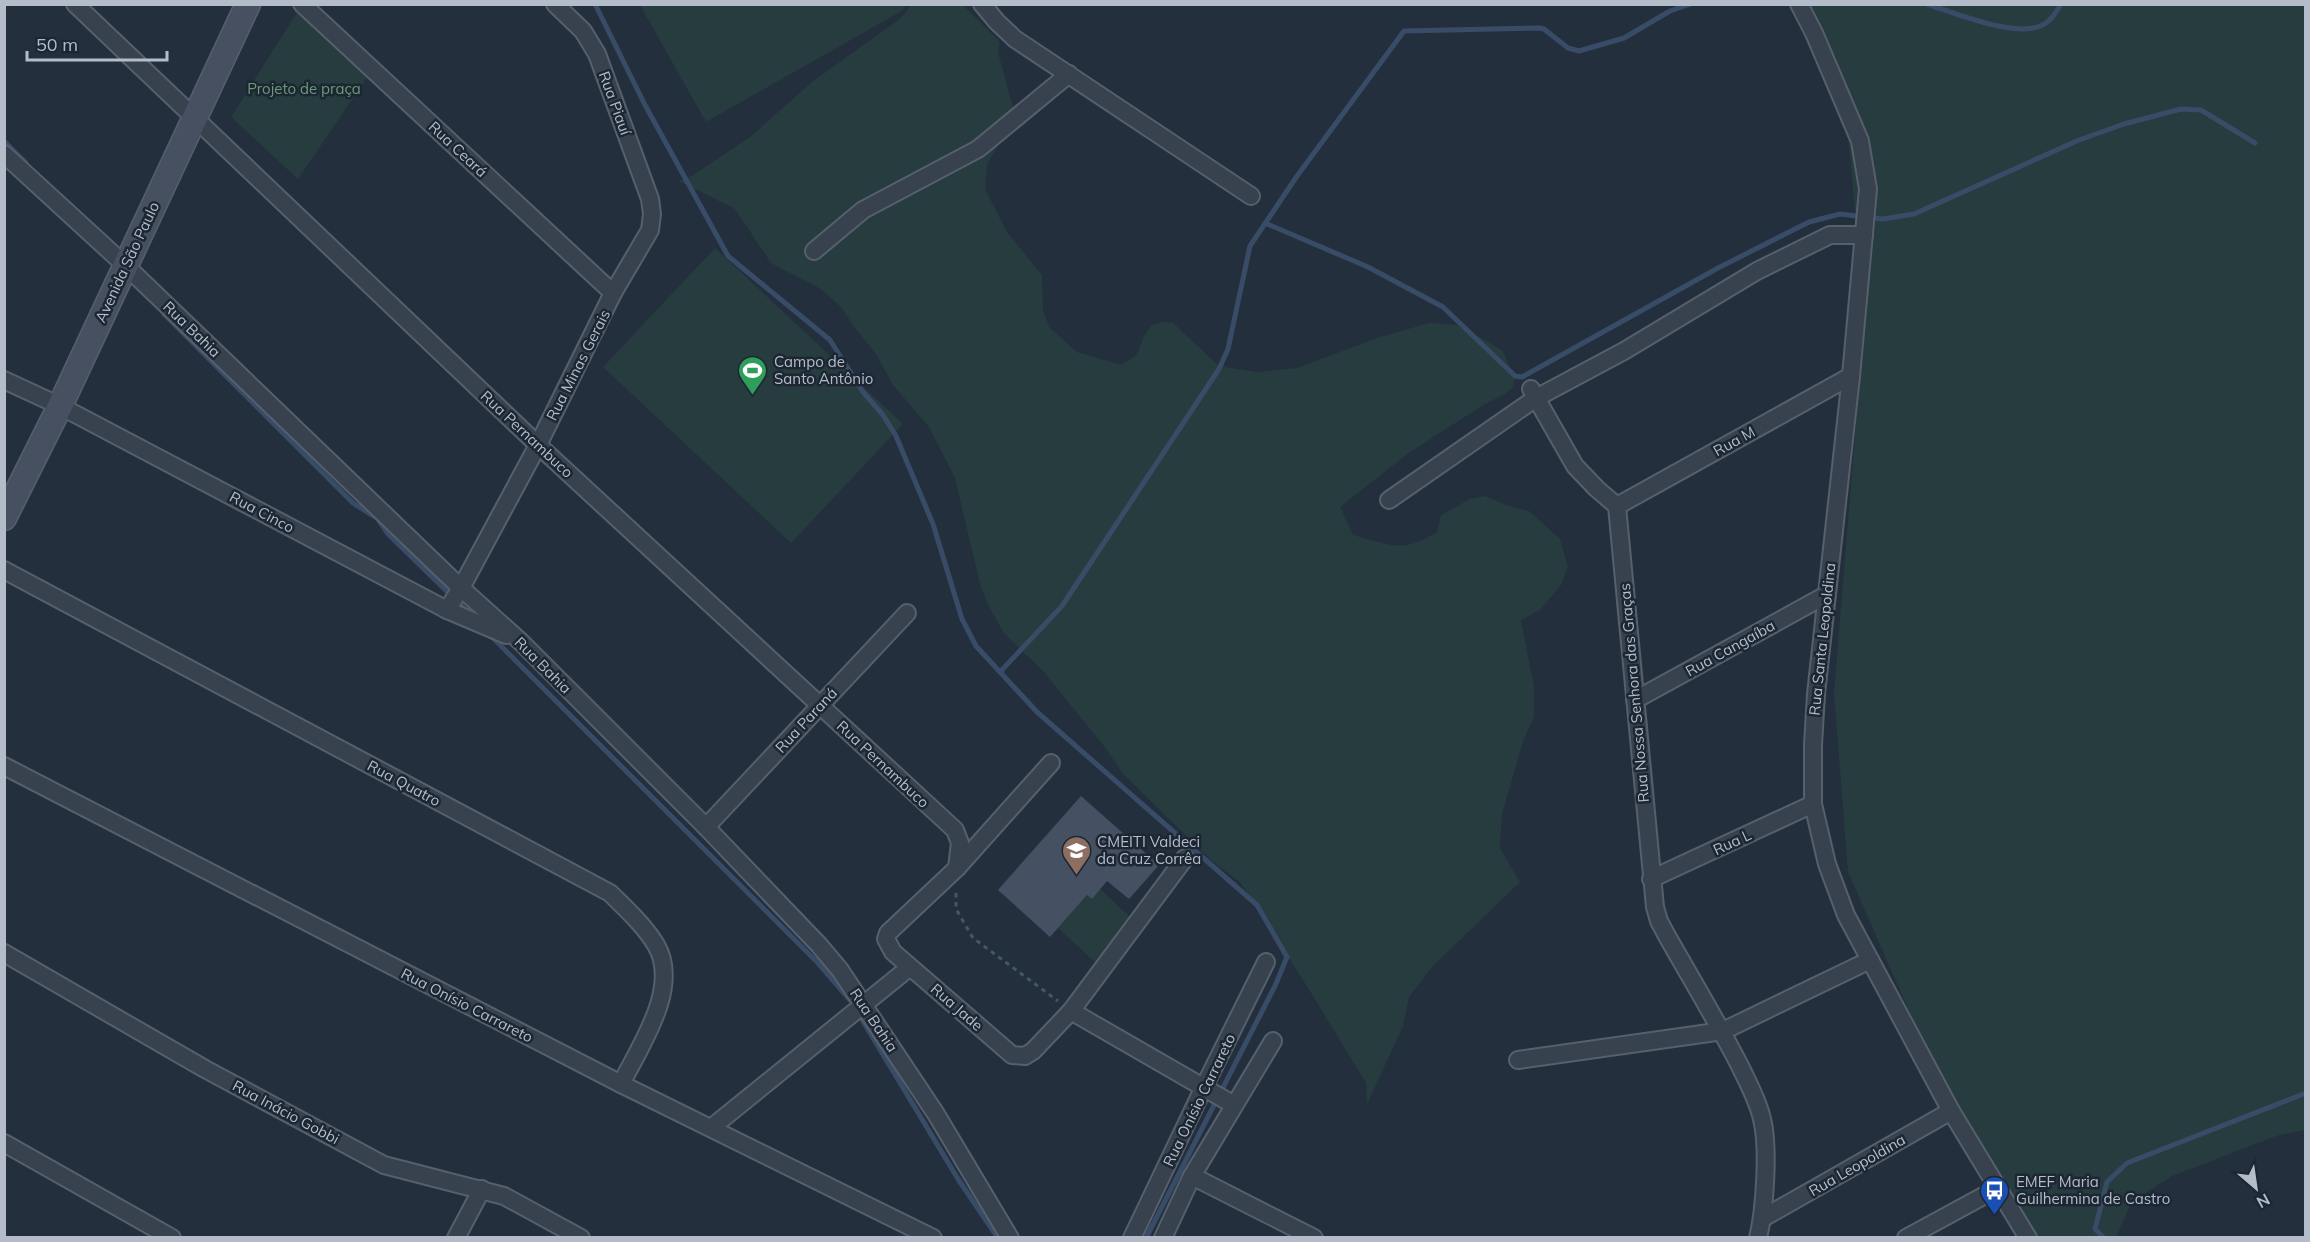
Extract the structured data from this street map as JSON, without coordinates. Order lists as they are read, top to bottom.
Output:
{
  "streets": {
    "street": [
      "Rua Piauí",
      "Rua Ceará",
      "Avenida São Paulo",
      "Rua Bahia",
      "Rua Minas Gerais",
      "Rua Pernambuco",
      "Rua M",
      "Rua Cinco",
      "Rua Santa Leopoldina",
      "Rua Cangaíba",
      "Rua Nossa Senhora das Graças",
      "Rua Paraná",
      "Rua Quatro",
      "Rua L",
      "Rua Onísio Carrareto",
      "Rua Jade",
      "Rua Inácio Gobbi",
      "Rua Leopoldina"
    ]
  },
  "crossings": [
    ["Rua Piauí", "Rua Minas Gerais"],
    ["Rua Ceará", "Rua Minas Gerais"],
    ["Avenida São Paulo", "Rua Bahia"],
    ["Avenida São Paulo", "Rua Pernambuco"],
    ["Avenida São Paulo", "Rua Cinco"],
    ["Rua Bahia", "Rua Minas Gerais"],
    ["Rua Bahia", "Rua Cinco"],
    ["Rua Bahia", "Rua Paraná"],
    ["Rua Minas Gerais", "Rua Pernambuco"],
    ["Rua Minas Gerais", "Rua Cinco"],
    ["Rua Pernambuco", "Rua Paraná"],
    ["Rua Pernambuco", "Rua Jade"],
    ["Rua M", "Rua Santa Leopoldina"],
    ["Rua M", "Rua Nossa Senhora das Graças"],
    ["Rua Santa Leopoldina", "Rua Cangaíba"],
    ["Rua Santa Leopoldina", "Rua L"],
    ["Rua Santa Leopoldina", "Rua Leopoldina"],
    ["Rua Cangaíba", "Rua Nossa Senhora das Graças"],
    ["Rua Nossa Senhora das Graças", "Rua L"],
    ["Rua Nossa Senhora das Graças", "Rua Leopoldina"],
    ["Rua Quatro", "Rua Onísio Carrareto"]
  ],
  "parks": ["Projeto de praça"],
  "places": {
    "sports": ["Campo de Santo Antônio"],
    "school or university": ["CMEITI Valdeci da Cruz Corrêa"],
    "bus stop": ["EMEF Maria Guilhermina de Castro"]
  },
  "scale_bar": "50 m",
  "north": "bottom right"
}
